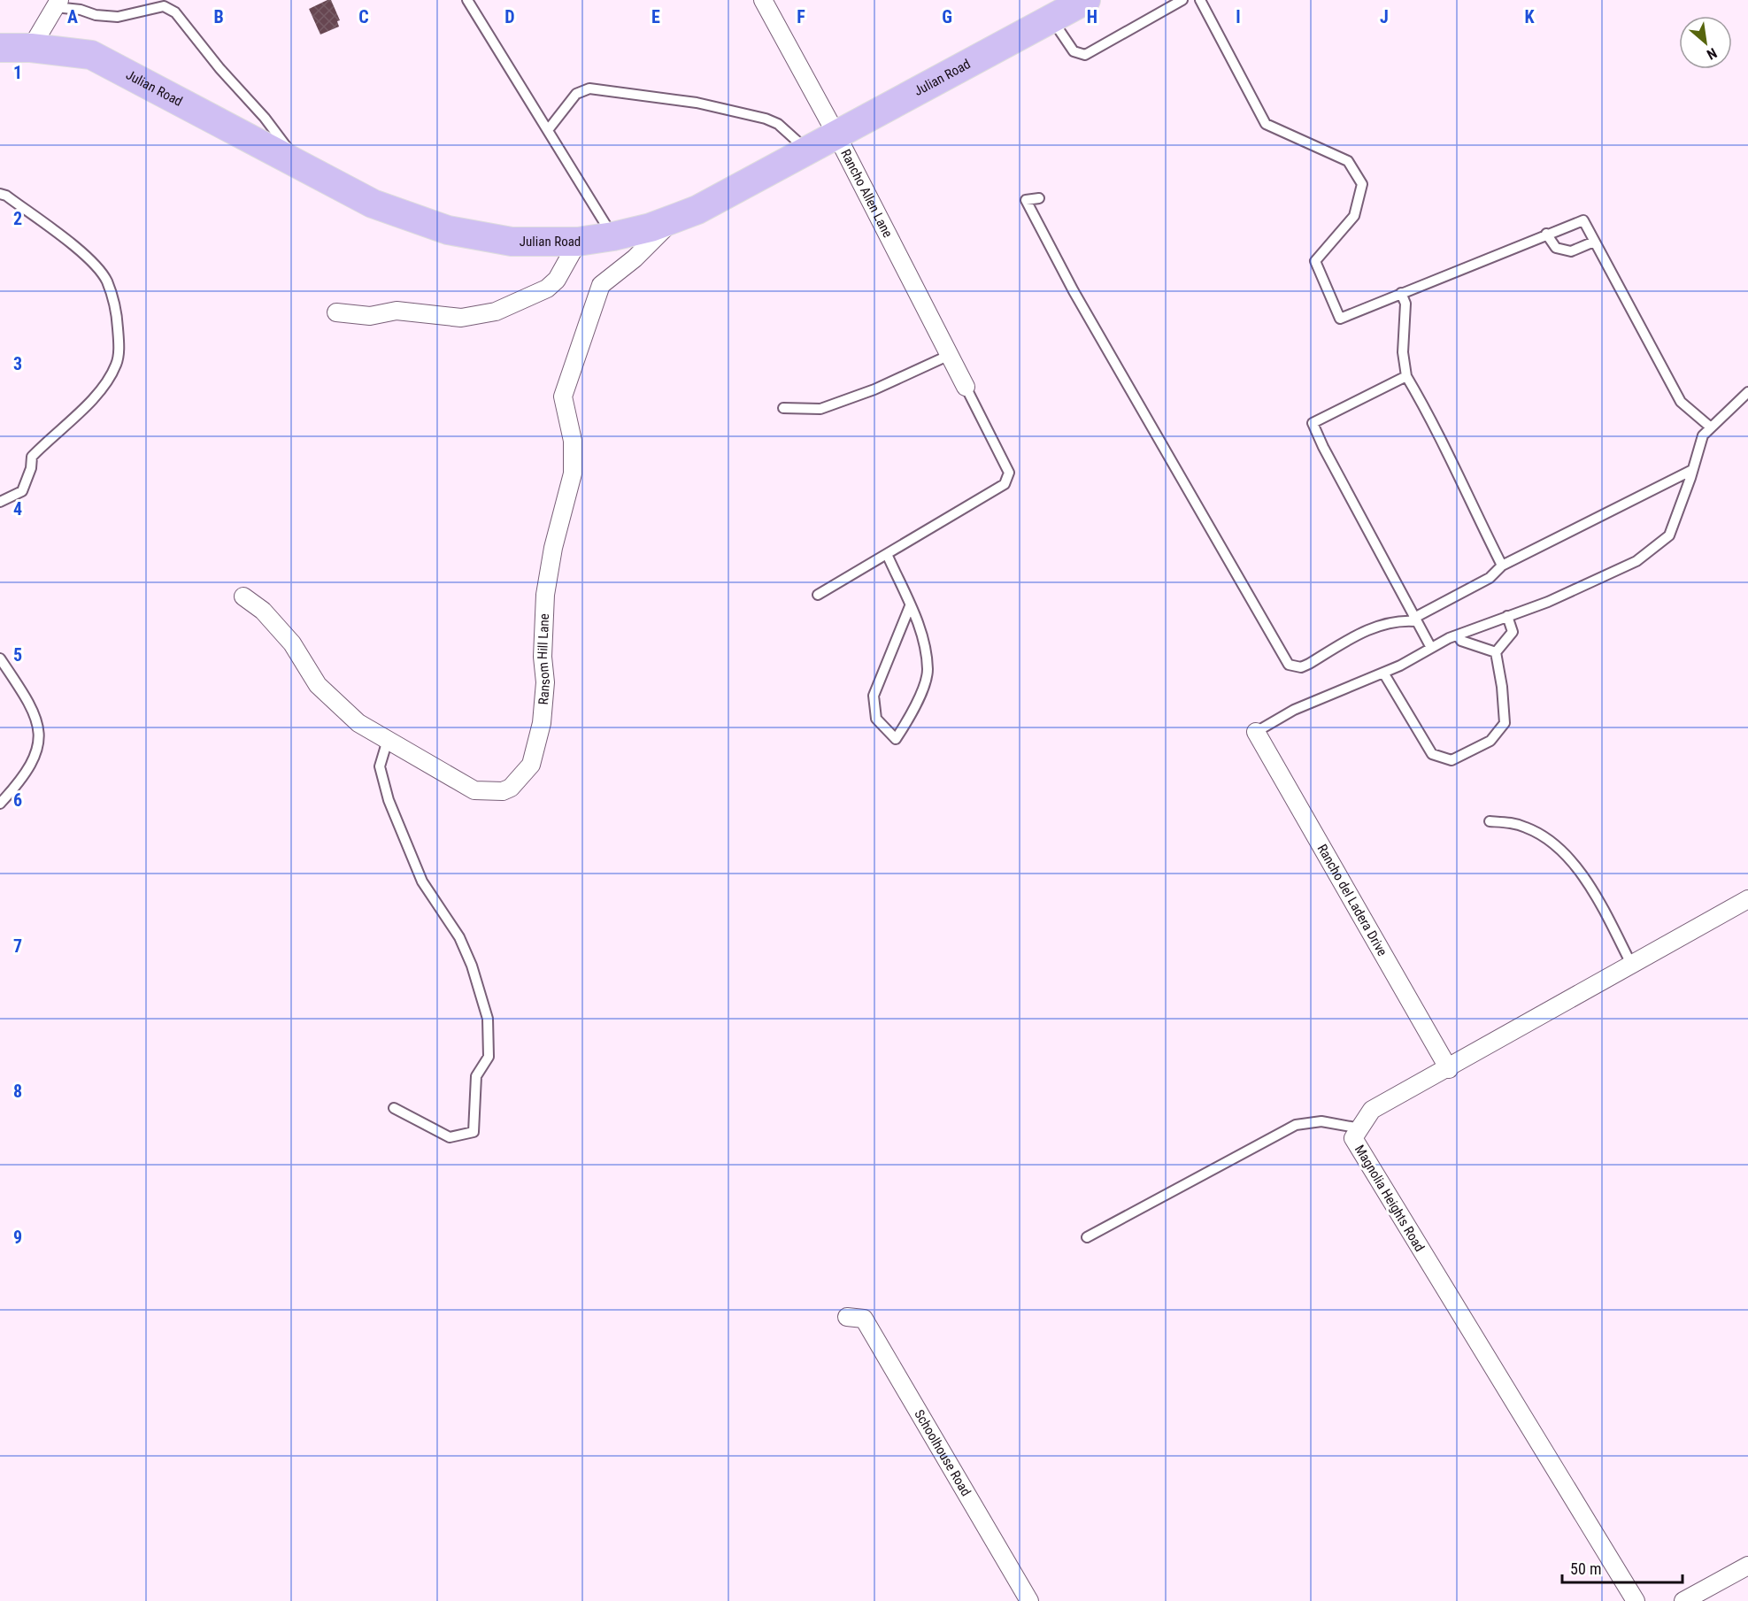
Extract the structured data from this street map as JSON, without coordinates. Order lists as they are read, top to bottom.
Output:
{
  "streets": {
    "main road": ["Julian Road"],
    "street": [
      "Rancho Allen Lane",
      "Ransom Hill Lane",
      "Rancho del Ladera Drive",
      "Magnolia Heights Road",
      "Schoolhouse Road"
    ]
  },
  "crossings": [
    ["Julian Road", "Rancho Allen Lane"],
    ["Julian Road", "Ransom Hill Lane"],
    ["Rancho del Ladera Drive", "Magnolia Heights Road"]
  ],
  "scale_bar": "50 m",
  "north": "bottom right",
  "grid": {
    "columns": [
      "A",
      "B",
      "C",
      "D",
      "E",
      "F",
      "G",
      "H",
      "I",
      "J",
      "K"
    ],
    "rows": [
      "1",
      "2",
      "3",
      "4",
      "5",
      "6",
      "7",
      "8",
      "9"
    ]
  }
}
